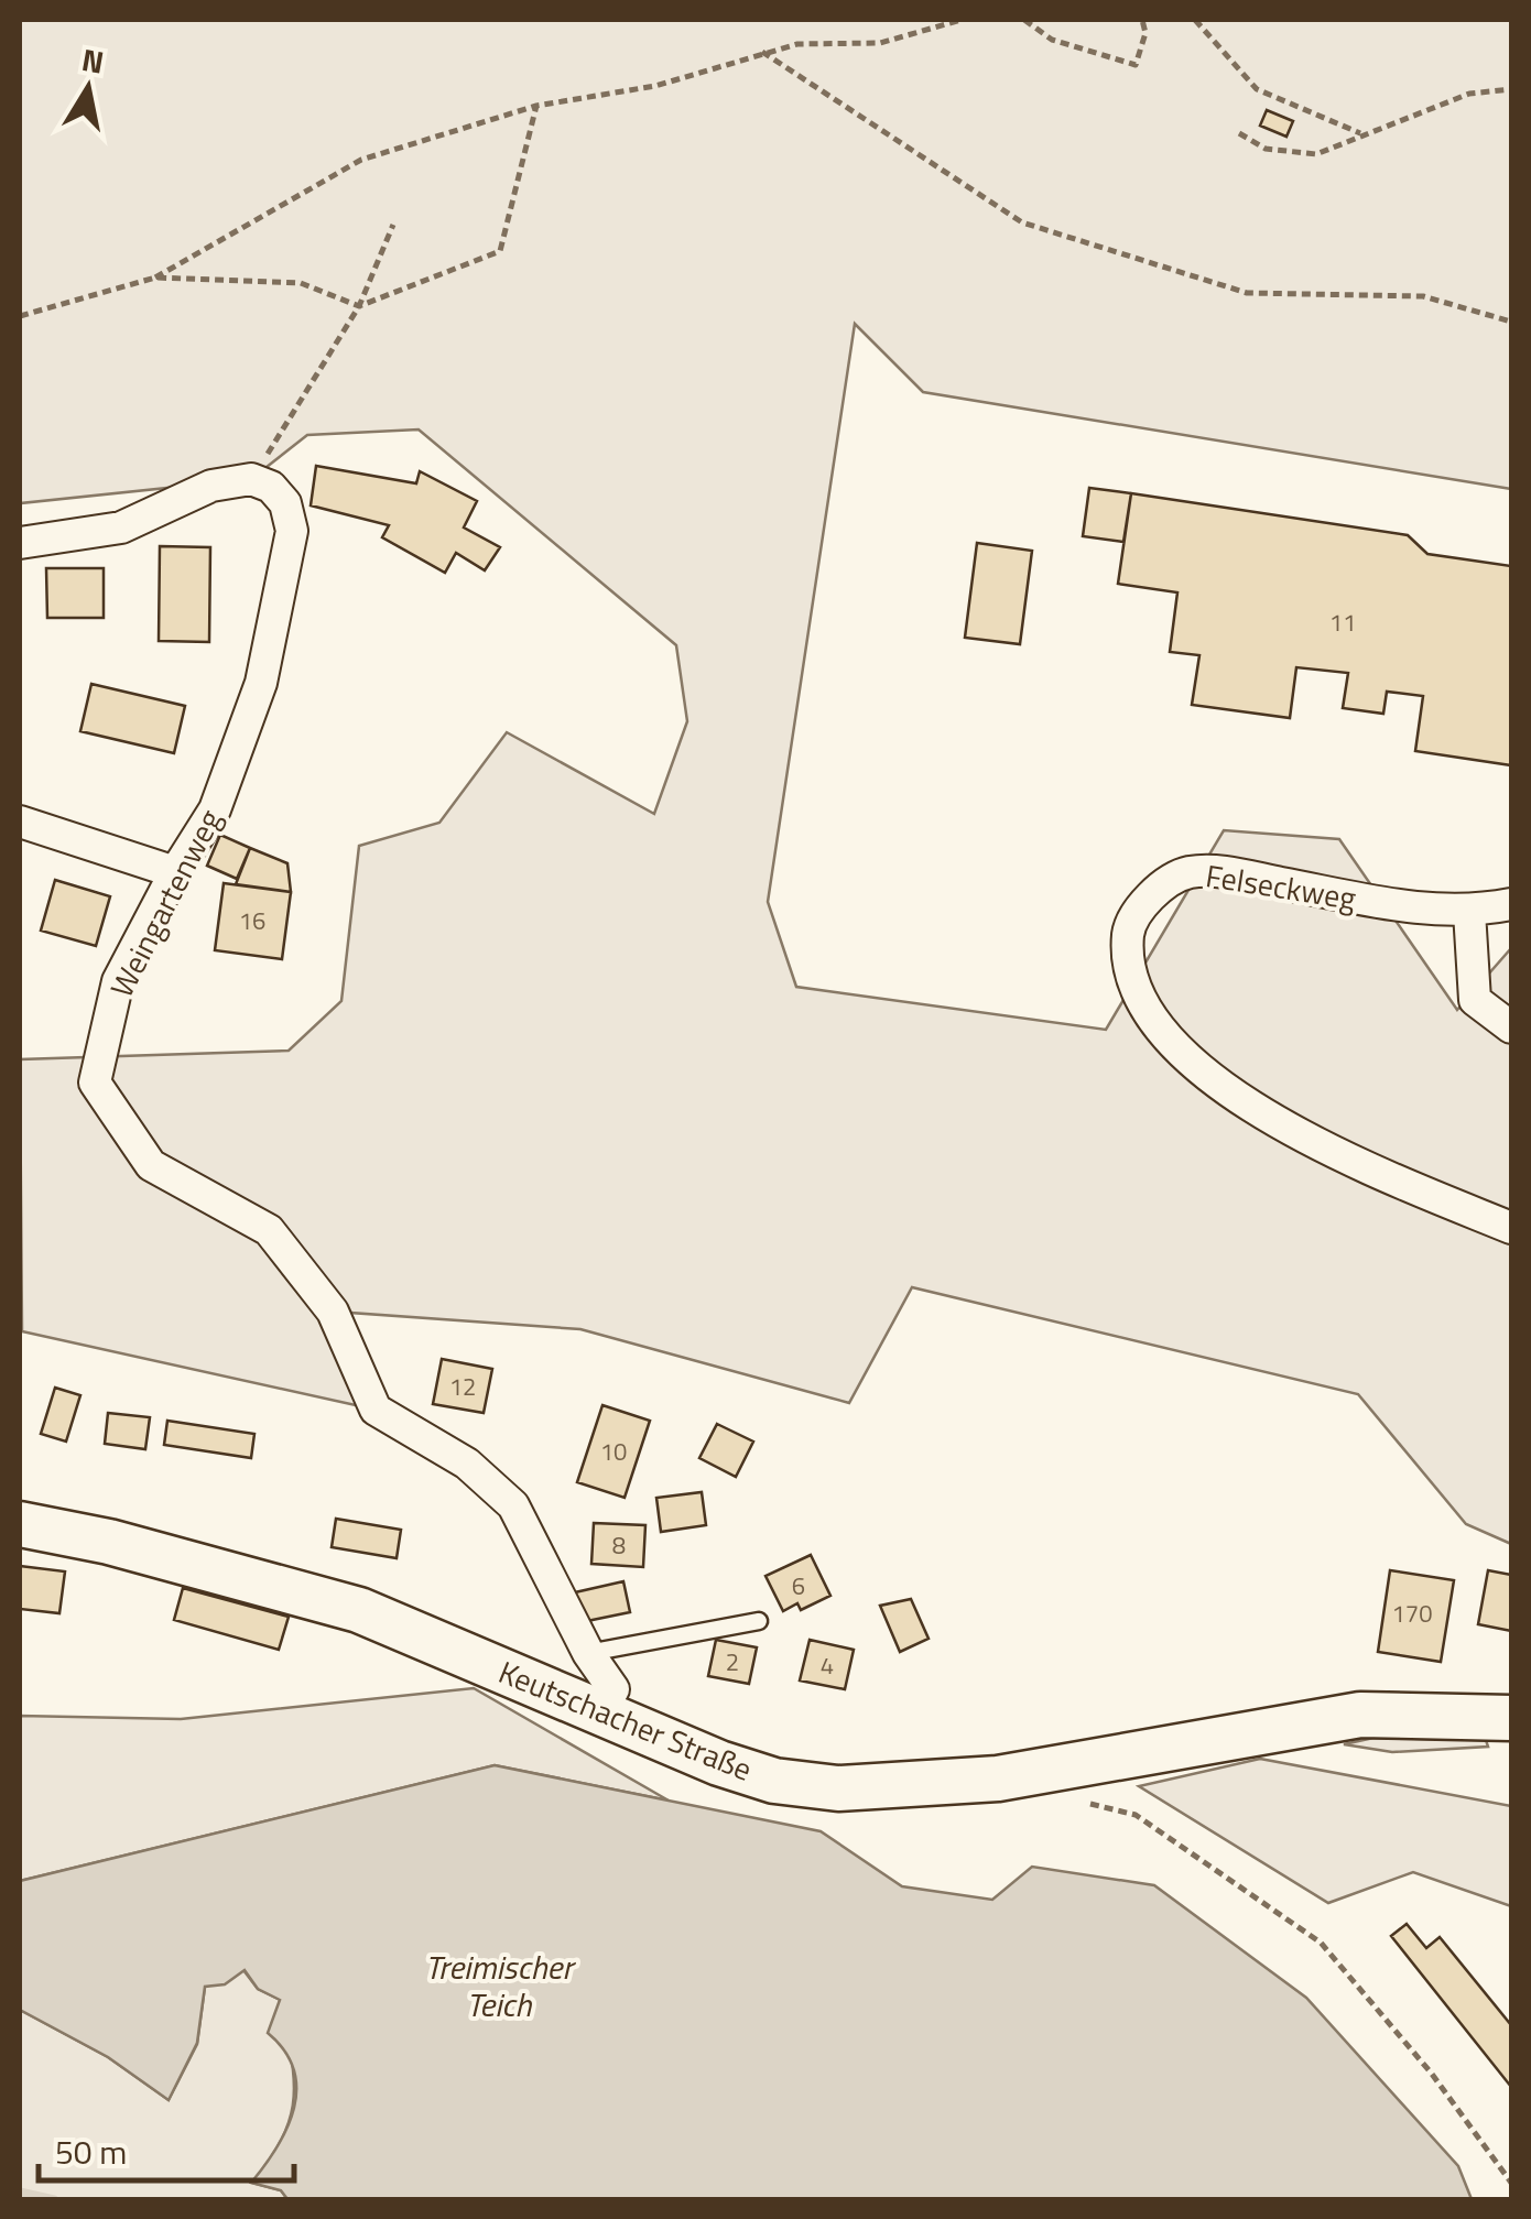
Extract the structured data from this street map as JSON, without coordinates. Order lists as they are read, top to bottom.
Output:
{
  "streets": {
    "main road": ["Keutschacher Straße"],
    "street": ["Felseckweg", "Weingartenweg"]
  },
  "crossings": [
    ["Weingartenweg", "Keutschacher Straße"]
  ],
  "water": ["Treimischer Teich"],
  "house_numbers": [
    "11",
    "16",
    "12",
    "10",
    "8",
    "6",
    "170",
    "2",
    "4"
  ],
  "scale_bar": "50 m",
  "north": "top"
}
